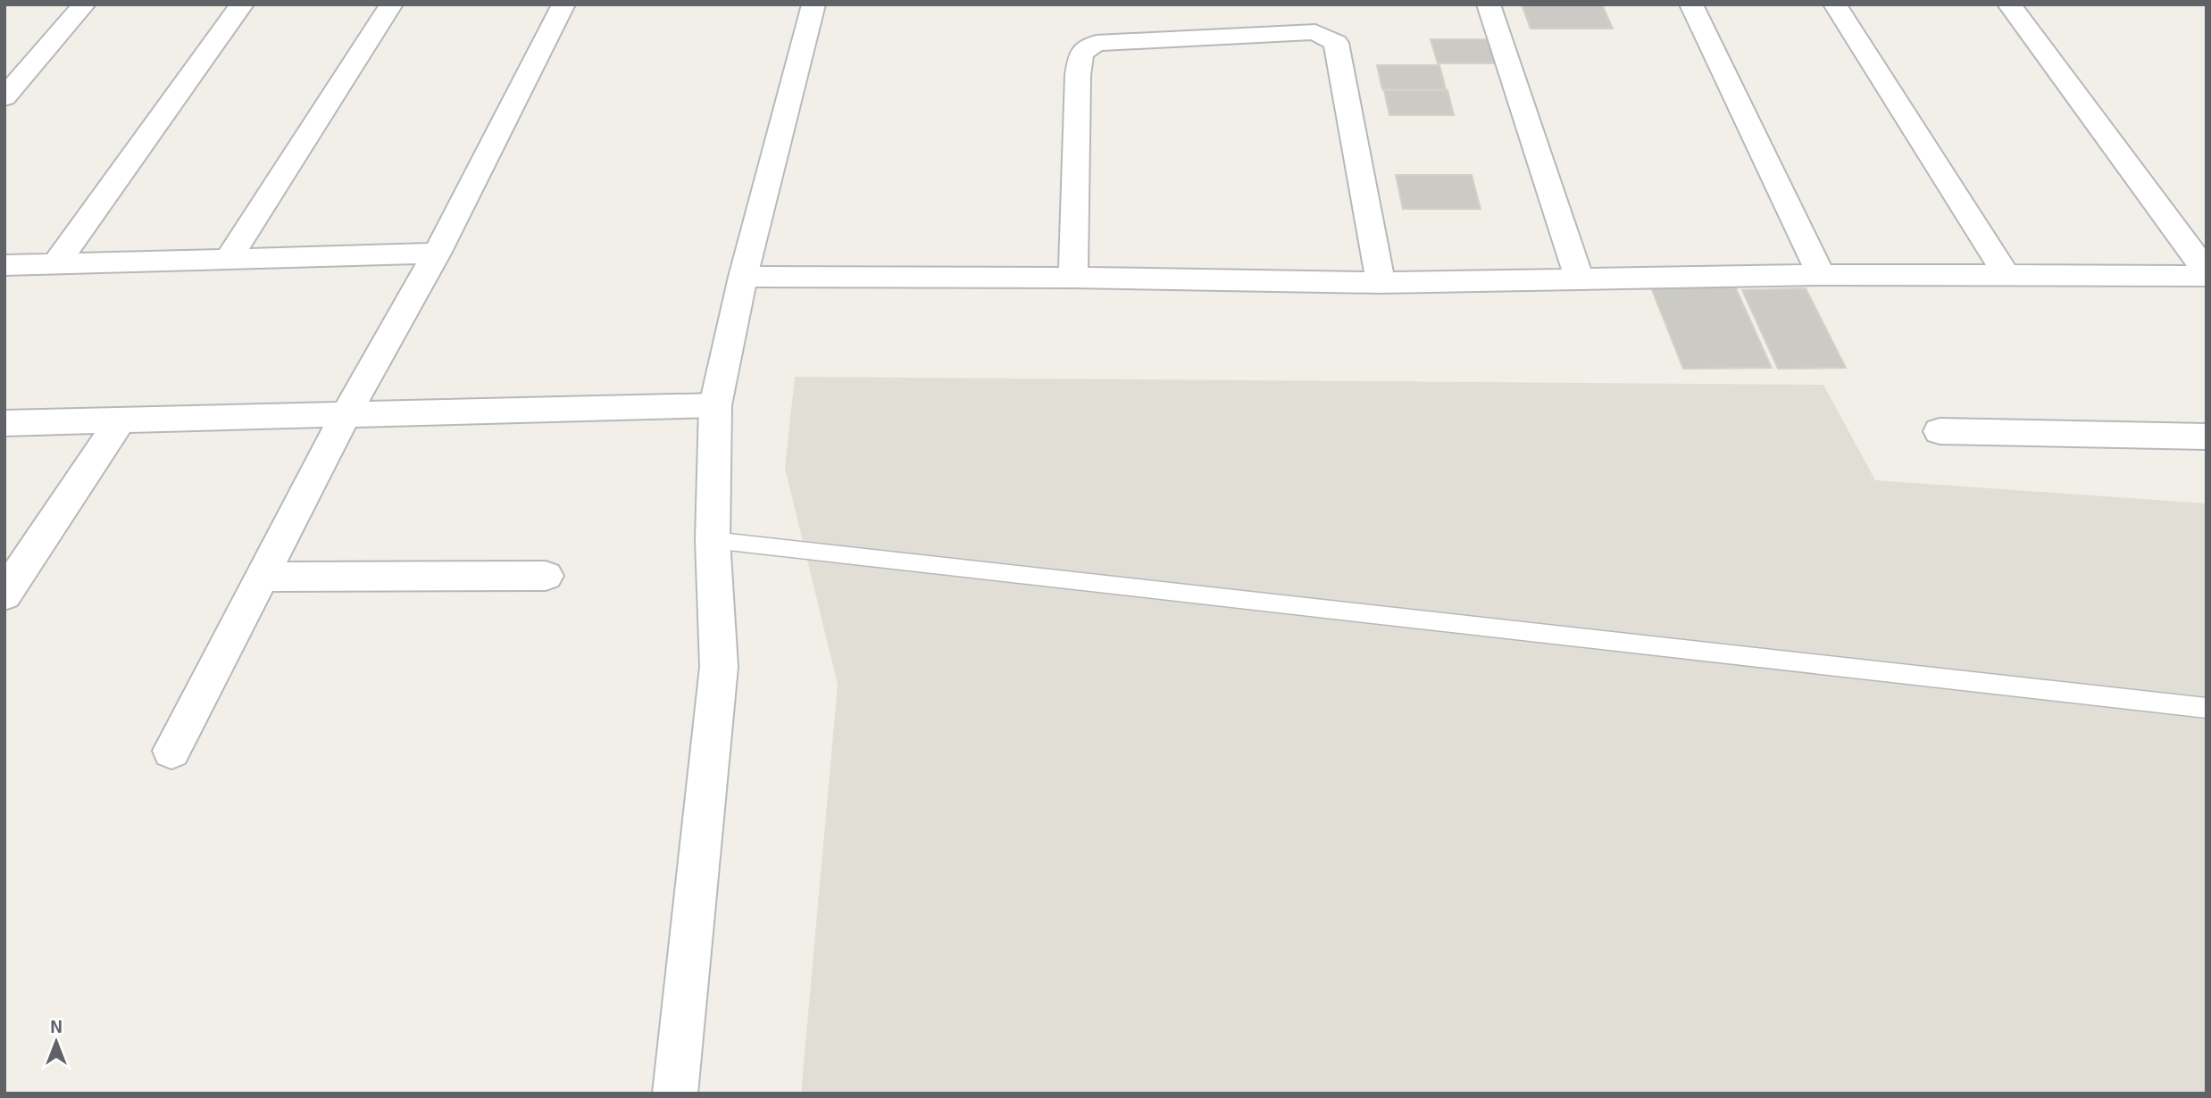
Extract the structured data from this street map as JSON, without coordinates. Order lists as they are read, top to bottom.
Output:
{
  "north": "top"
}
